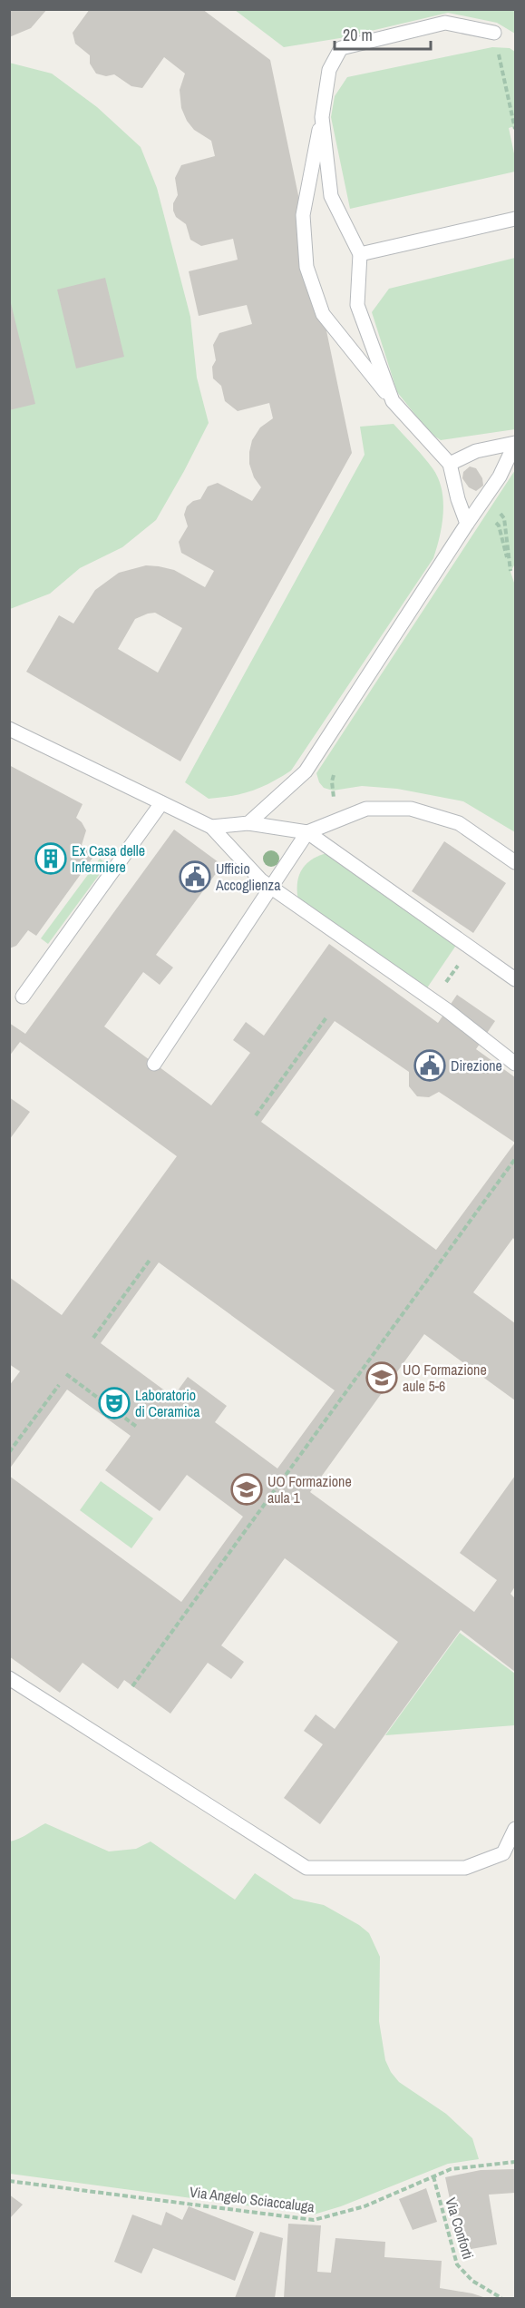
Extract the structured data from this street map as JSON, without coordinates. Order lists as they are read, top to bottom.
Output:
{
  "streets": {
    "path": ["Via Angelo Sciaccaluga", "Via Conforti"]
  },
  "crossings": [
    ["Via Angelo Sciaccaluga", "Via Conforti"]
  ],
  "places": {
    "building": ["Ex Casa delle Infermiere"],
    "public building": ["Ufficio Accoglienza", "Direzione"],
    "school or university": ["UO Formazione aule 5-6", "UO Formazione aula 1"],
    "theatre": ["Laboratorio di Ceramica"]
  },
  "scale_bar": "20 m"
}
